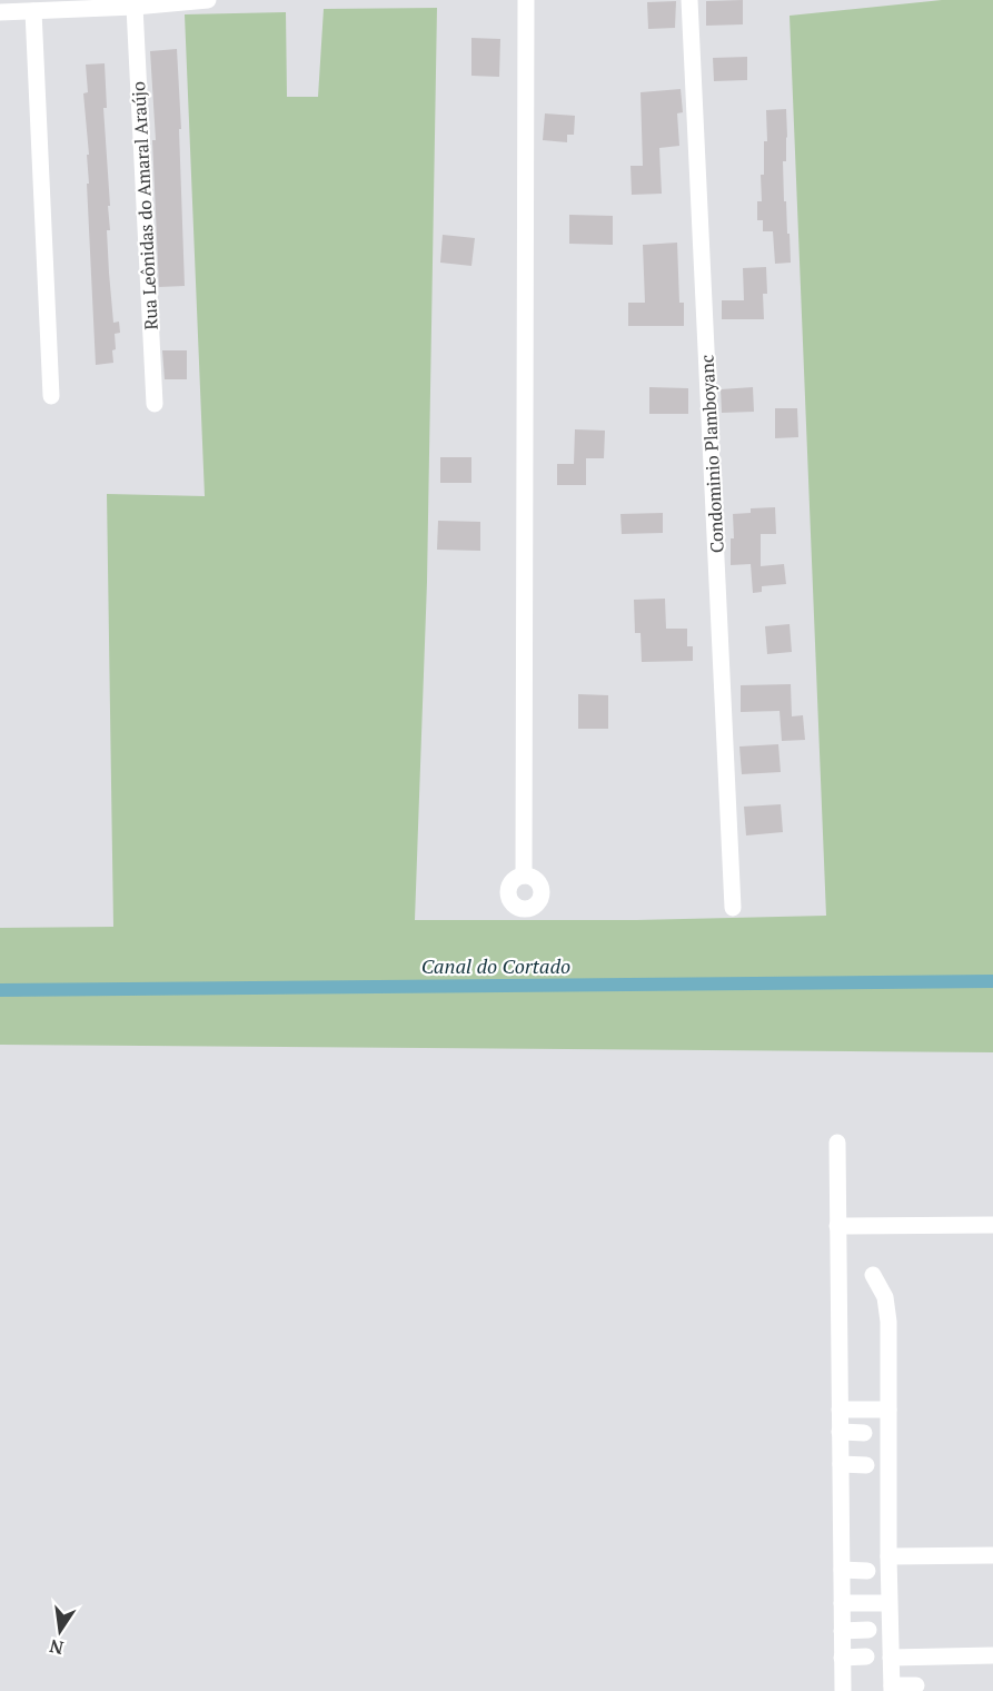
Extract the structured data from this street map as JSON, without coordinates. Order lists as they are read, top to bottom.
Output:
{
  "streets": {
    "street": ["Rua Leônidas do Amaral Araújo", "Condominio Plamboyanc"]
  },
  "water": ["Canal do Cortado"],
  "north": "bottom"
}
